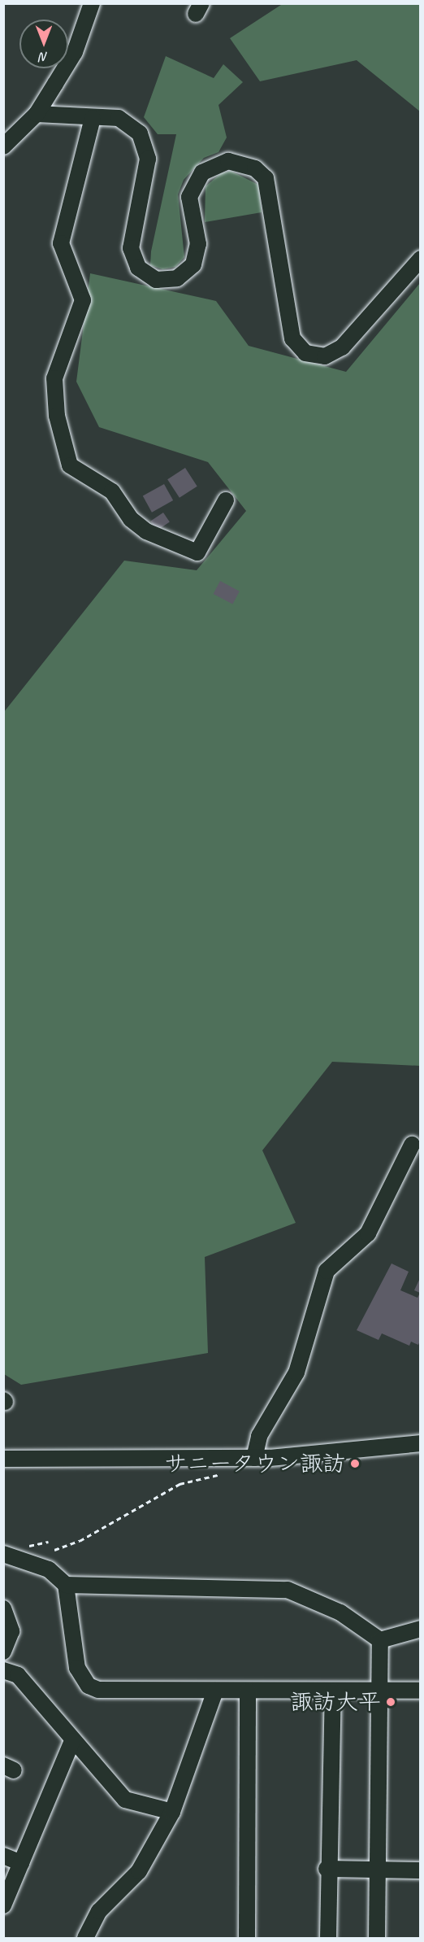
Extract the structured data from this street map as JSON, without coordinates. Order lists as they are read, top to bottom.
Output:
{
  "places": ["サニータウン諏訪", "諏訪大平"],
  "north": "bottom"
}
